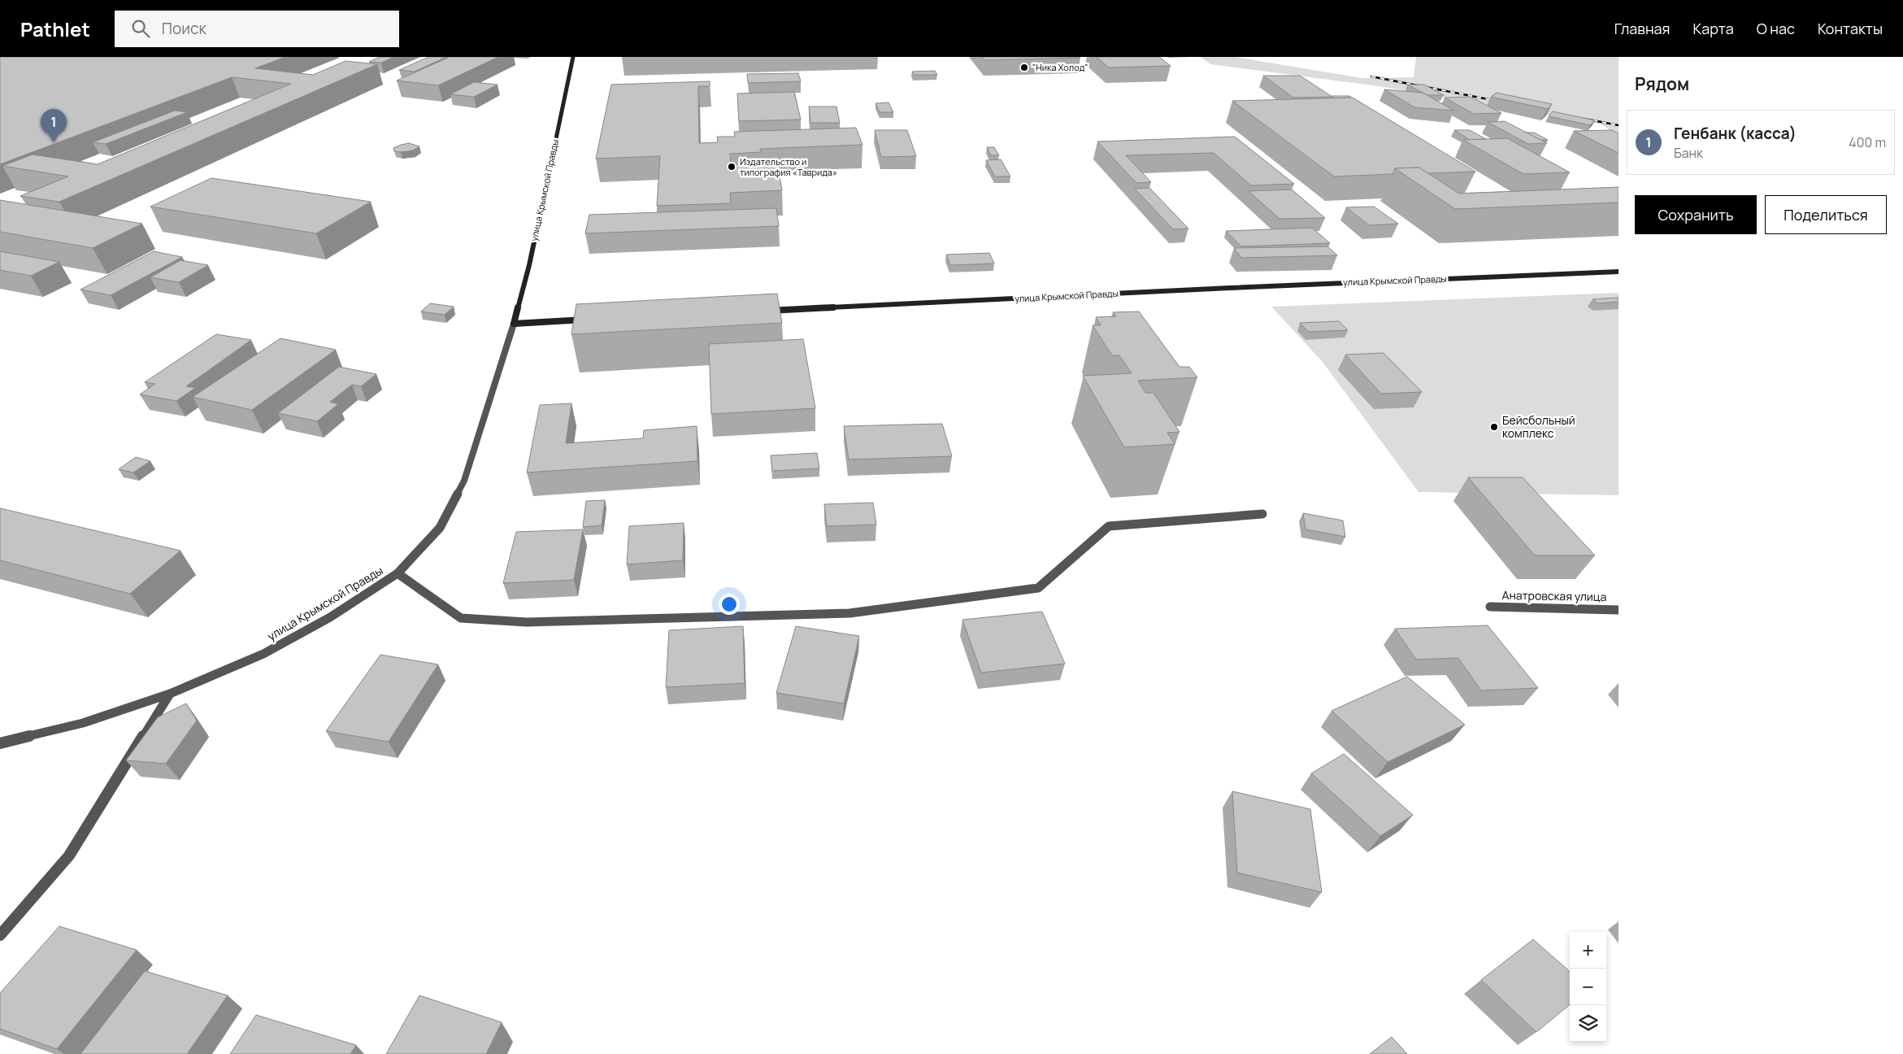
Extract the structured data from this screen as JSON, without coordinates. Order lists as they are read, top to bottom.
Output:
{
  "streets": {
    "street": ["улица Крымской Правды", "Анатровская улица"]
  },
  "places": ["\"Ника Холод\"", "Издательство и типография «Таврида»", "Бейсбольный комплекс"],
  "page": {
    "header": "Pathlet",
    "search": "Поиск",
    "nav": [
      "Главная",
      "Карта",
      "О нас",
      "Контакты"
    ],
    "heading": "Рядом",
    "pins": "1",
    "list": [
      {
        "mark": "1",
        "name": "Генбанк (касса)",
        "note": "Банк",
        "value": "400 m"
      }
    ],
    "buttons": ["Сохранить", "Поделиться"],
    "map_buttons": ["+", "−"]
  }
}
